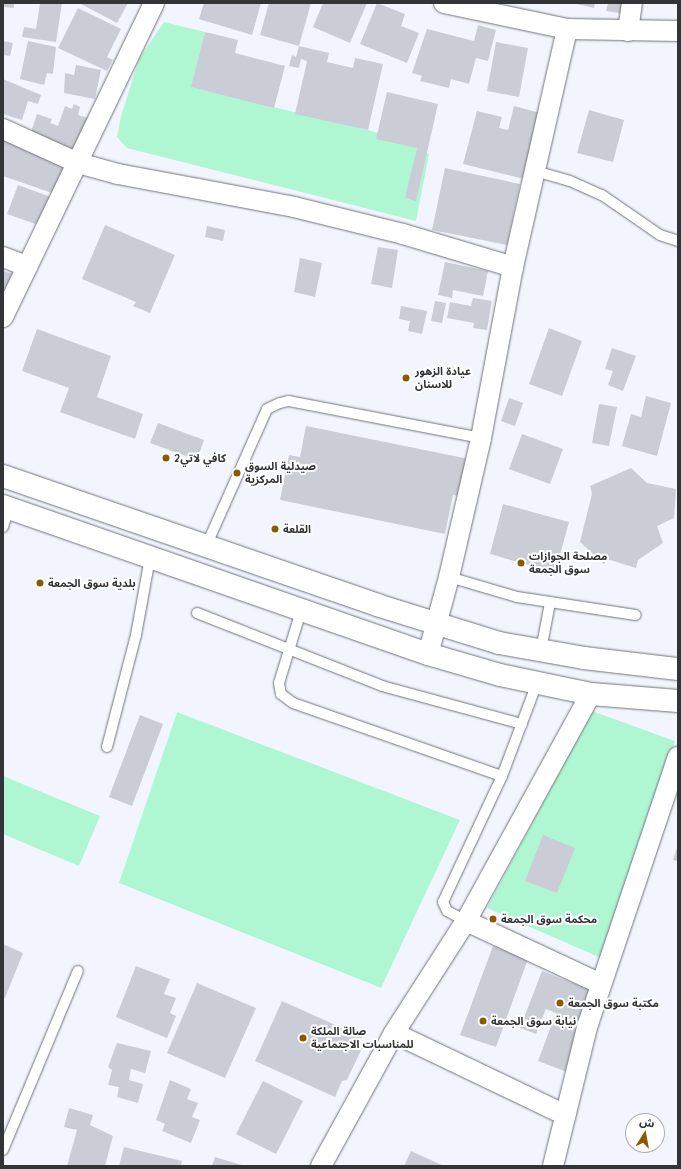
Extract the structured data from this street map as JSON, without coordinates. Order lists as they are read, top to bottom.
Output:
{
  "places": [
    "عيادة الزهور للاسنان",
    "كافي لاتي2",
    "صيدلية السوق المركزية",
    "القلعة",
    "مصلحة الجوازات سوق الجمعة",
    "بلدية سوق الجمعة",
    "محكمة سوق الجمعة",
    "مكتبة سوق الجمعة",
    "نيابة سوق الجمعة",
    "صالة الملكة للمناسبات الاجتماعية"
  ],
  "north": "top"
}
